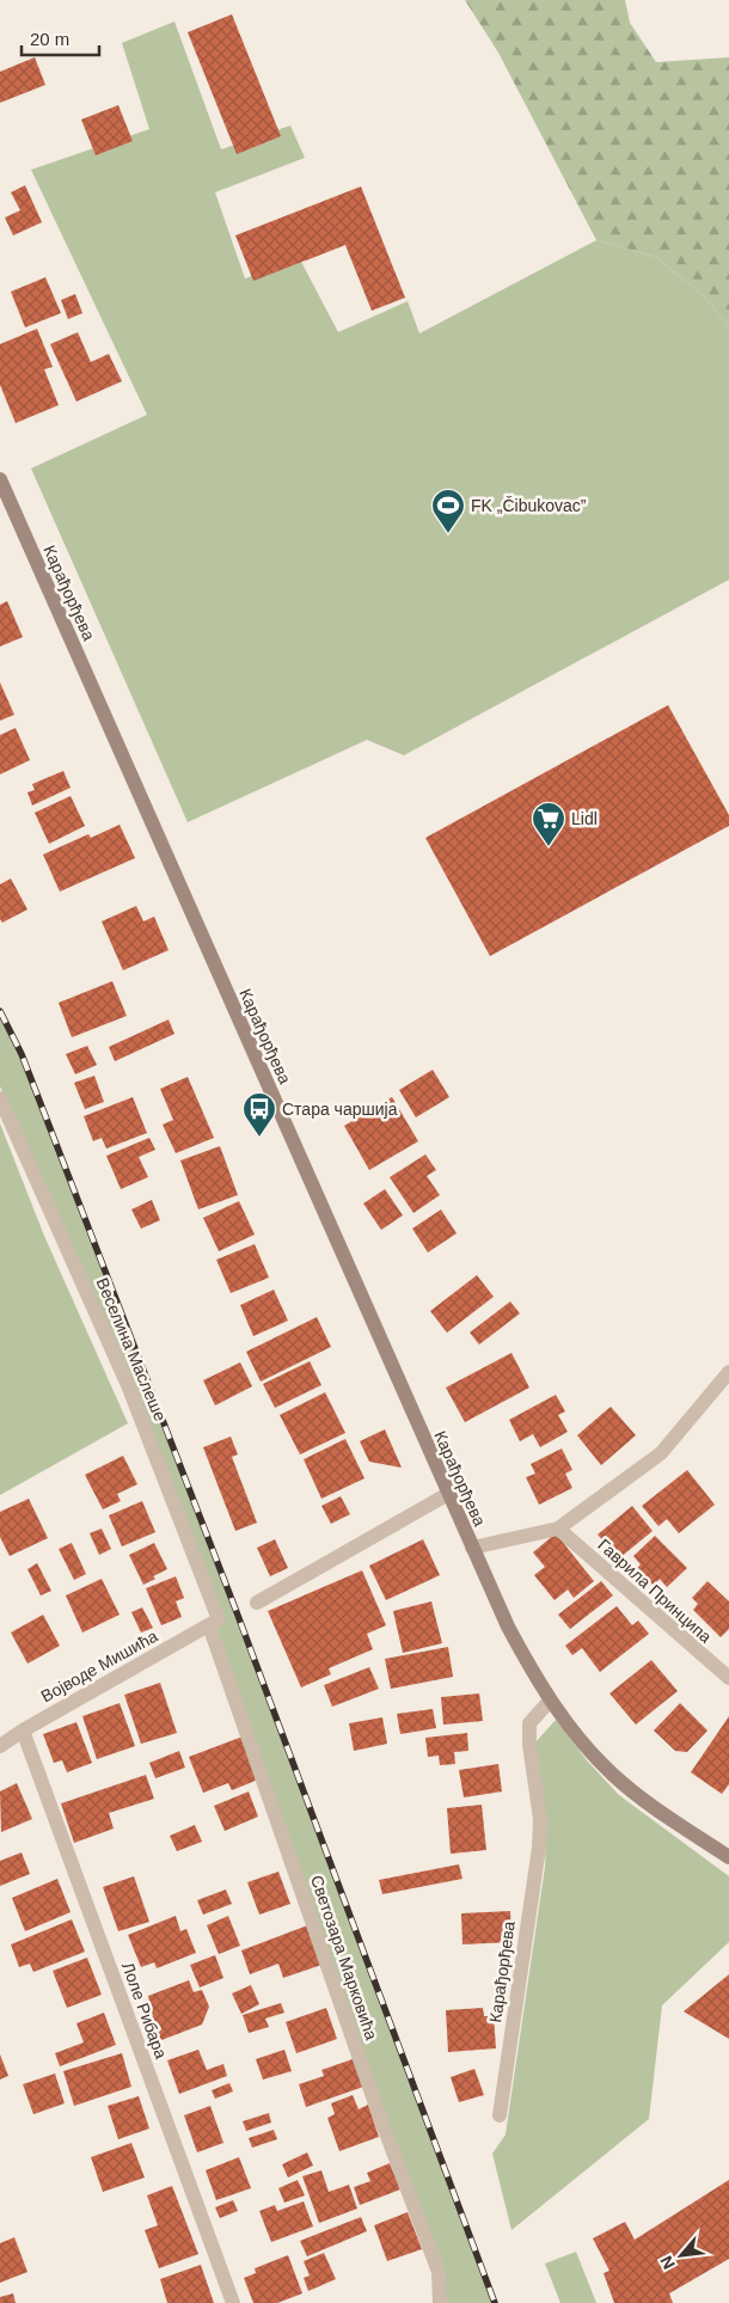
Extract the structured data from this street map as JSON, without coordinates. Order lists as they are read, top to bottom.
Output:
{
  "streets": {
    "street": [
      "Карађорђева",
      "Веселина Маслеше",
      "Гаврила Принципа",
      "Војводе Мишића",
      "Светозара Марковића",
      "Лоле Рибара"
    ]
  },
  "crossings": [
    ["Веселина Маслеше", "Војводе Мишића"],
    ["Веселина Маслеше", "Светозара Марковића"],
    ["Војводе Мишића", "Светозара Марковића"],
    ["Војводе Мишића", "Лоле Рибара"]
  ],
  "places": {
    "sports": ["FK „Čibukovac”"],
    "supermarket": ["Lidl"],
    "bus stop": ["Стара чаршија"]
  },
  "scale_bar": "20 m",
  "north": "bottom left"
}
